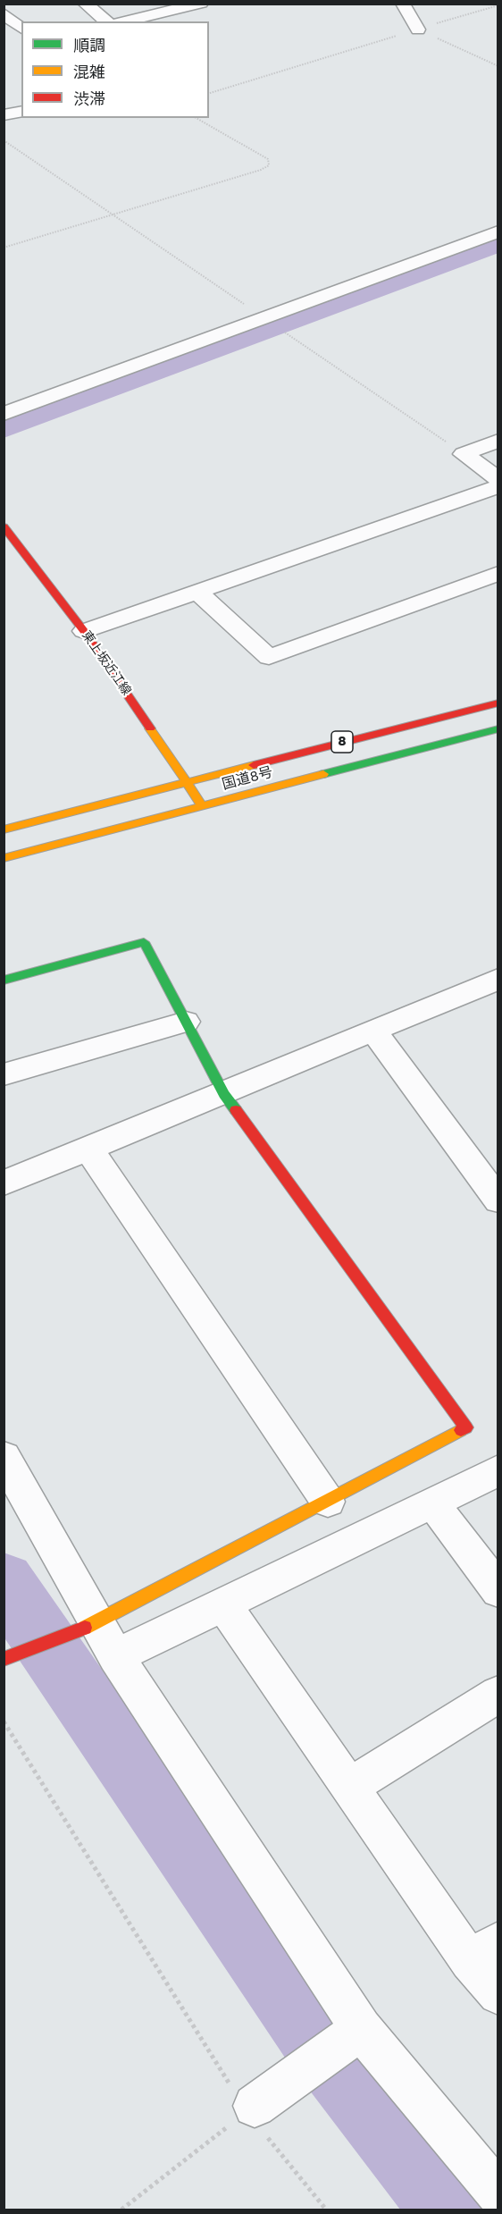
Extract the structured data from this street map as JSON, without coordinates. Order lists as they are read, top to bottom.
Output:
{
  "streets": {
    "main road": ["東上坂近江線", "8", "国道8号"]
  },
  "crossings": [
    ["東上坂近江線", "国道8号"]
  ],
  "legend": ["順調", "混雑", "渋滞"]
}
